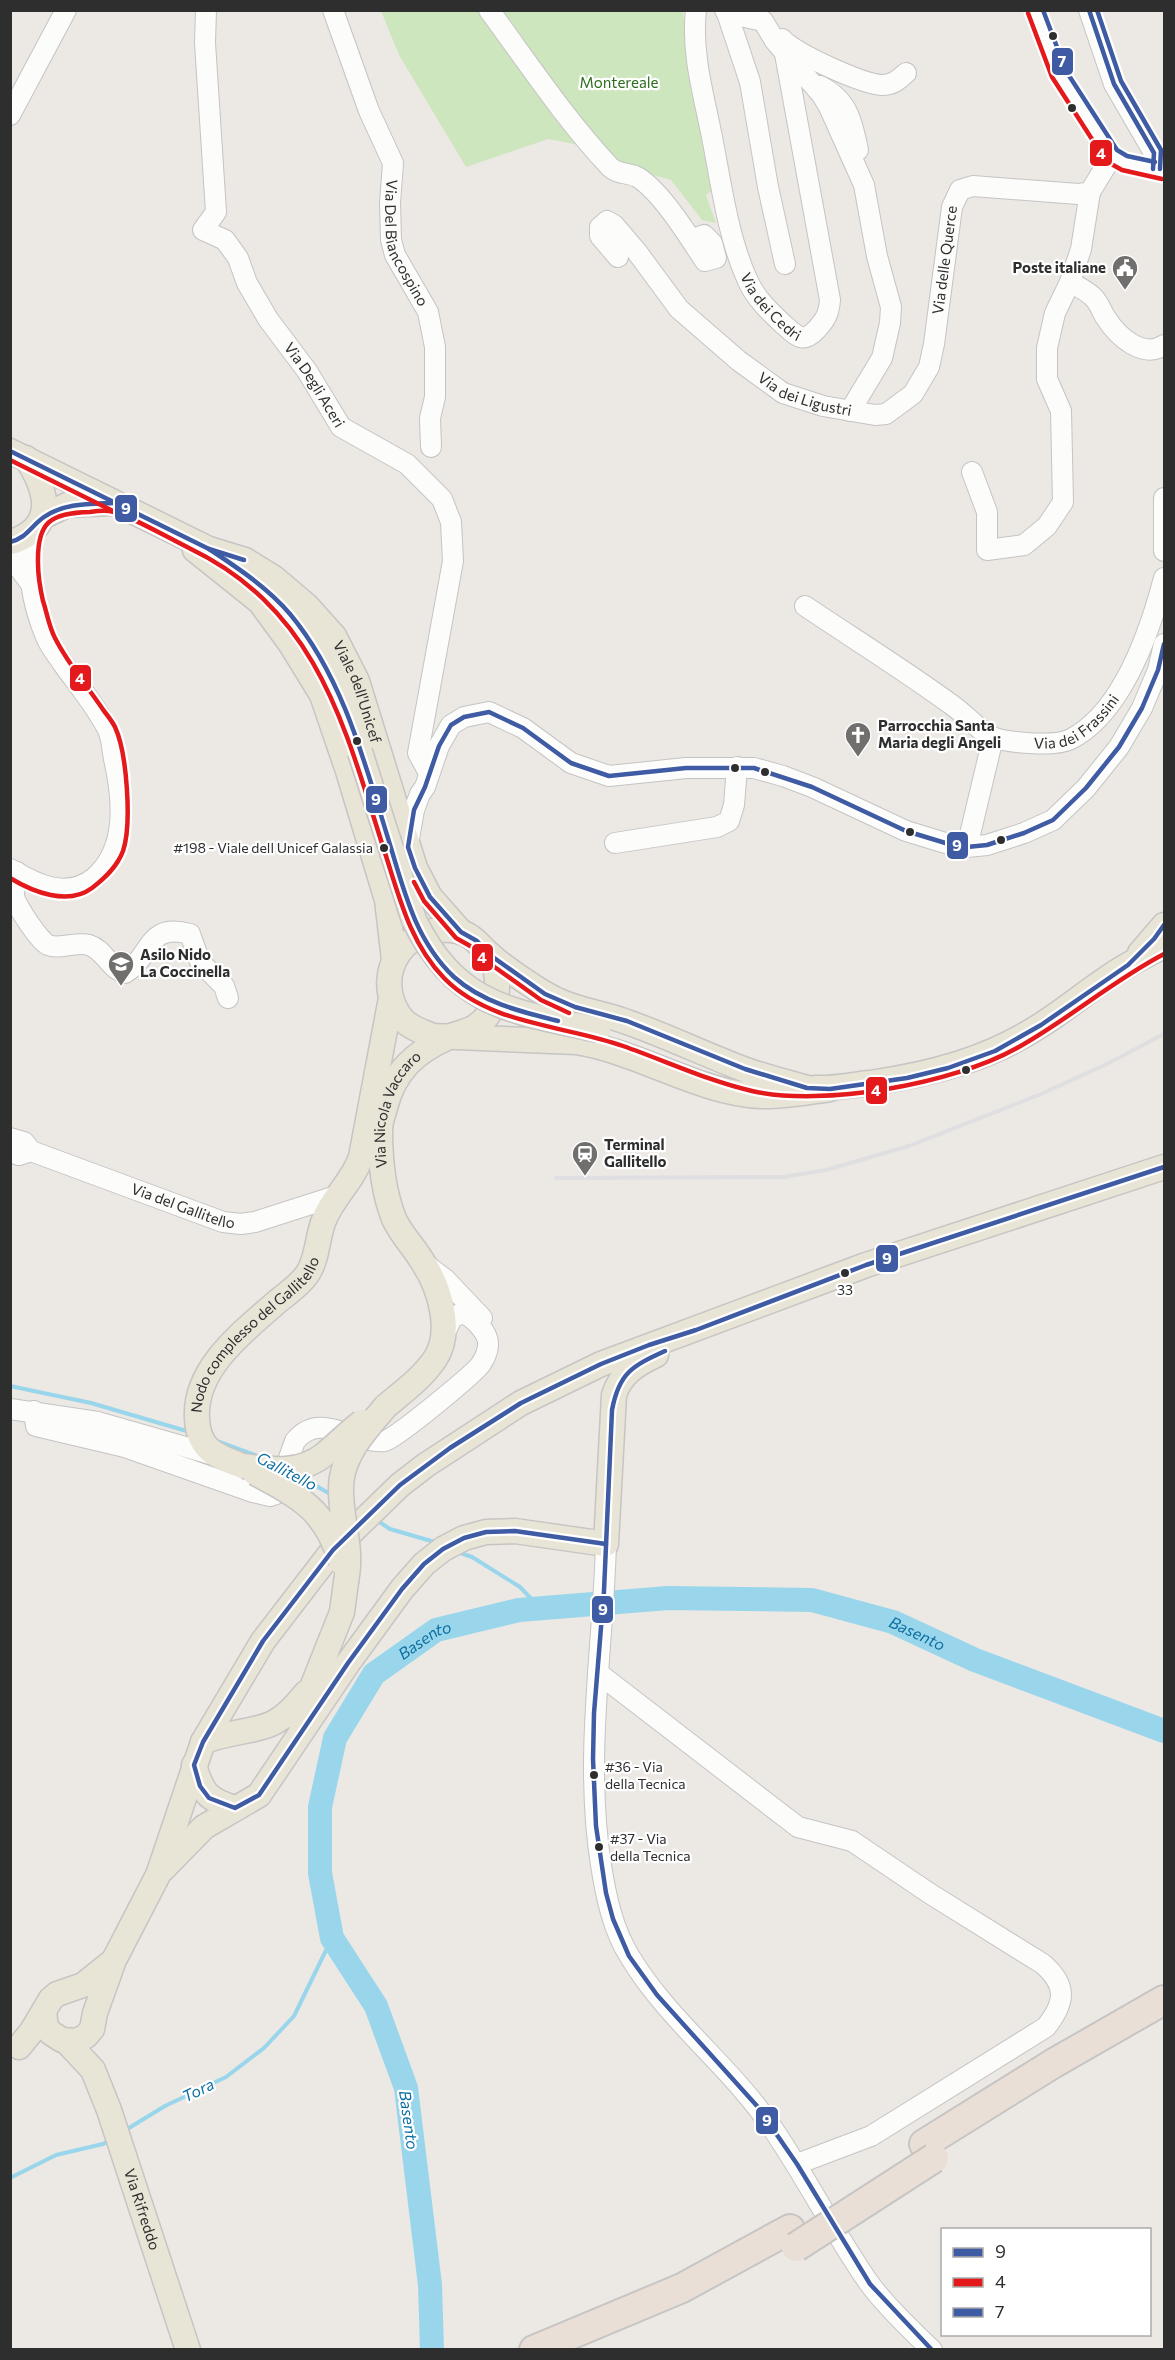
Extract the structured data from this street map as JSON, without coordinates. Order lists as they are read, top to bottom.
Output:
{
  "streets": {
    "main road": [
      "Viale dell'Unicef",
      "Via Nicola Vaccaro",
      "Nodo complesso del Gallitello",
      "Via Rifreddo"
    ],
    "street": [
      "Via Del Biancospino",
      "Via delle Querce",
      "Via dei Cedri",
      "Via Degli Aceri",
      "Via dei Ligustri",
      "Via dei Frassini",
      "Via del Gallitello"
    ]
  },
  "crossings": [
    ["Via delle Querce", "Via dei Ligustri"],
    ["Via dei Cedri", "Via dei Ligustri"],
    ["Viale dell'Unicef", "Via Nicola Vaccaro"],
    ["Via Nicola Vaccaro", "Via del Gallitello"],
    ["Via Nicola Vaccaro", "Nodo complesso del Gallitello"],
    ["Via del Gallitello", "Nodo complesso del Gallitello"]
  ],
  "water": ["Gallitello", "Basento", "Tora"],
  "parks": ["Montereale"],
  "places": {
    "public building": ["Poste italiane"],
    "church": ["Parrocchia Santa Maria degli Angeli"],
    "other": [
      "#198 - Viale dell Unicef Galassia",
      "33",
      "#36 - Via della Tecnica",
      "#37 - Via della Tecnica"
    ],
    "school or university": ["Asilo Nido La Coccinella"],
    "station": ["Terminal Gallitello"]
  },
  "lines": ["transit line 9", "transit line 7", "transit line 4"],
  "legend": ["9", "4", "7"]
}
